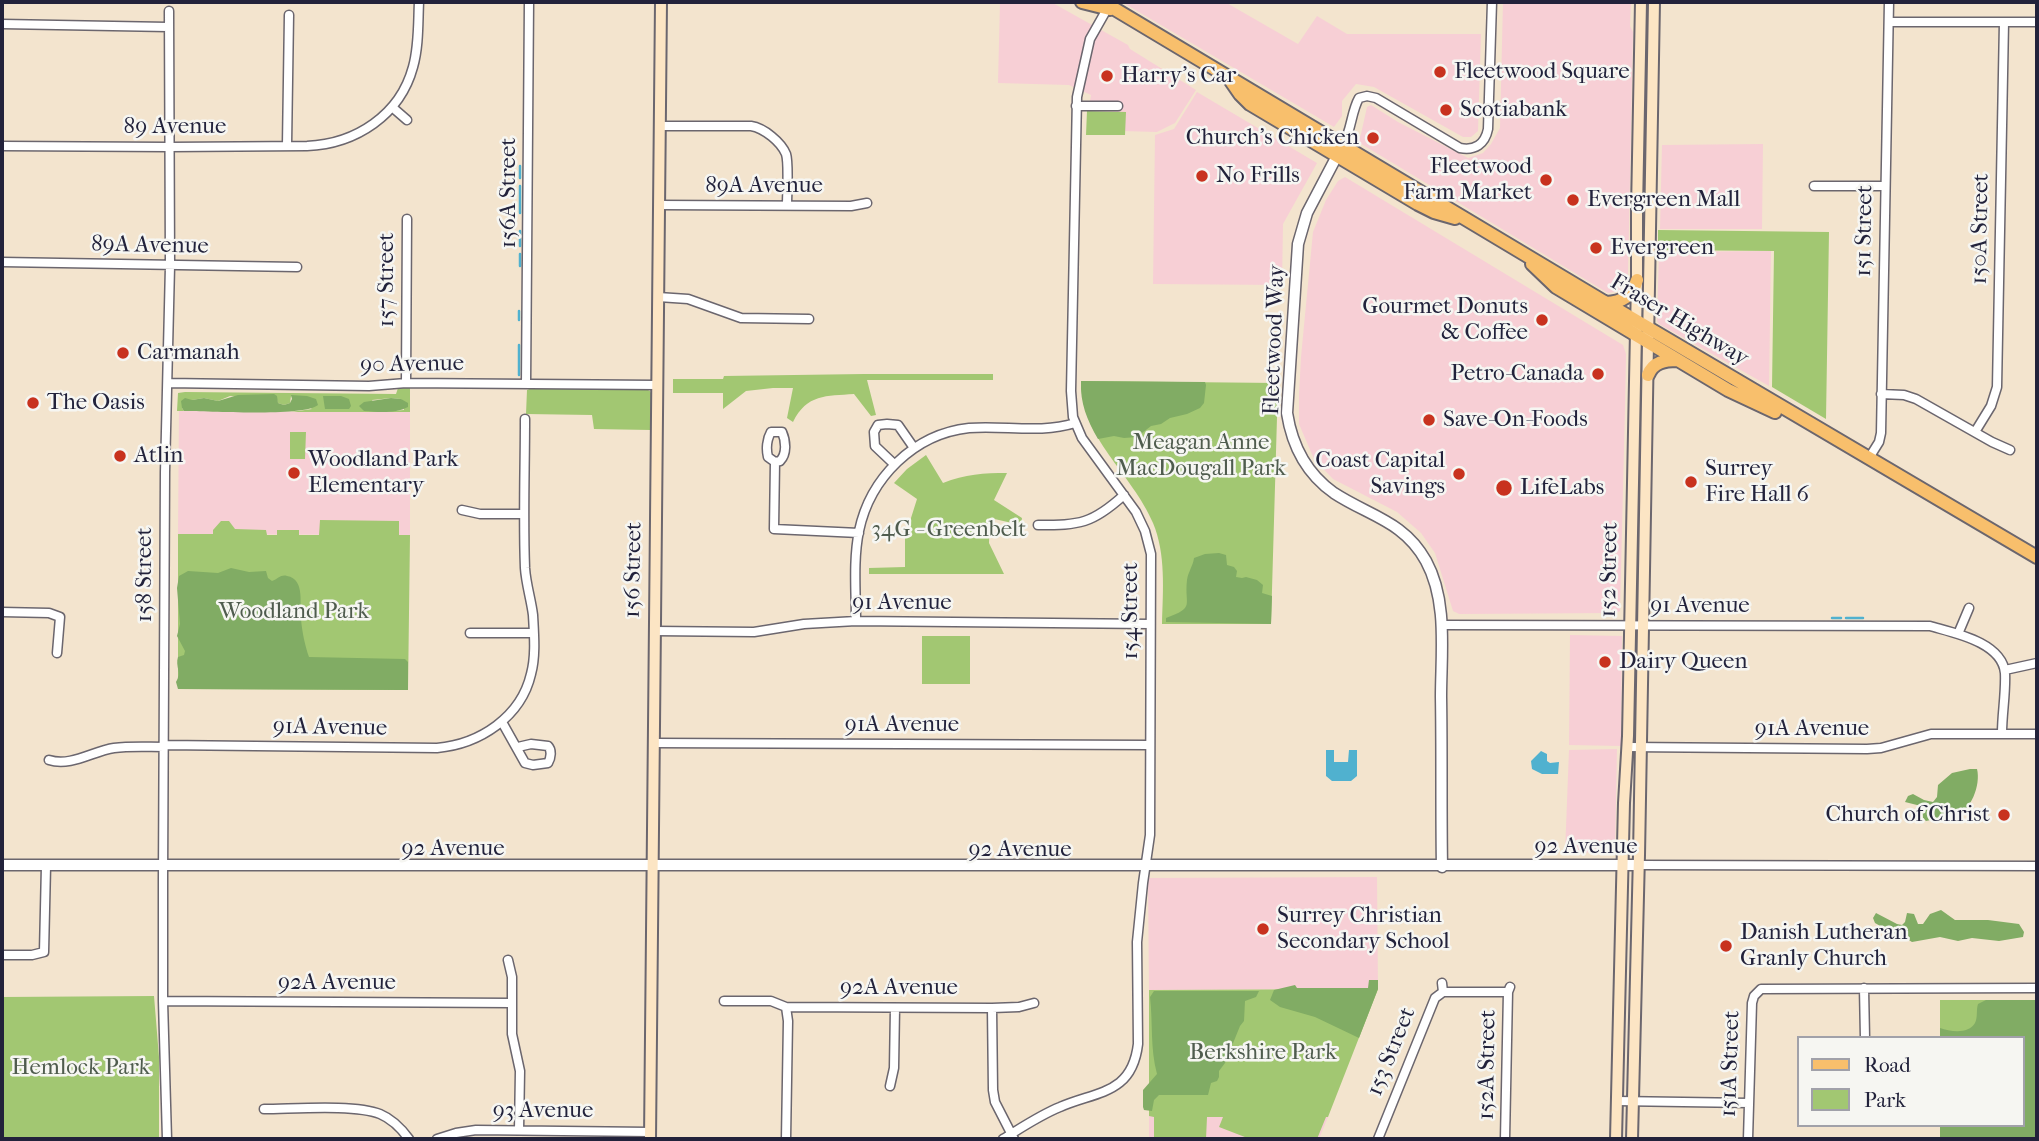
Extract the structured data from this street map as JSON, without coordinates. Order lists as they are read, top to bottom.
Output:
{
  "streets": {
    "main road": ["Fraser Highway", "156 Street", "152 Street"],
    "street": [
      "89 Avenue",
      "89A Avenue",
      "156A Street",
      "150A Street",
      "151 Street",
      "157 Street",
      "Fleetwood Way",
      "90 Avenue",
      "158 Street",
      "91 Avenue",
      "154 Street",
      "91A Avenue",
      "92 Avenue",
      "92A Avenue",
      "153 Street",
      "151A Street",
      "152A Street",
      "93 Avenue"
    ]
  },
  "crossings": [
    ["89 Avenue", "158 Street"],
    ["89A Avenue", "156 Street"],
    ["89A Avenue", "158 Street"],
    ["156A Street", "90 Avenue"],
    ["151 Street", "Fraser Highway"],
    ["157 Street", "90 Avenue"],
    ["Fraser Highway", "Fleetwood Way"],
    ["Fraser Highway", "152 Street"],
    ["Fraser Highway", "154 Street"],
    ["Fleetwood Way", "91 Avenue"],
    ["Fleetwood Way", "92 Avenue"],
    ["90 Avenue", "156 Street"],
    ["90 Avenue", "158 Street"],
    ["156 Street", "91 Avenue"],
    ["156 Street", "91A Avenue"],
    ["156 Street", "92 Avenue"],
    ["156 Street", "93 Avenue"],
    ["152 Street", "91 Avenue"],
    ["152 Street", "91A Avenue"],
    ["152 Street", "92 Avenue"],
    ["158 Street", "91A Avenue"],
    ["158 Street", "92 Avenue"],
    ["158 Street", "92A Avenue"],
    ["91 Avenue", "154 Street"],
    ["154 Street", "91A Avenue"],
    ["154 Street", "92 Avenue"],
    ["153 Street", "152A Street"]
  ],
  "parks": [
    "Meagan Anne MacDougall Park",
    "34G - Greenbelt",
    "Woodland Park",
    "Berkshire Park",
    "Hemlock Park"
  ],
  "places": [
    "Fleetwood Square",
    "Harry's Car",
    "Scotiabank",
    "Church's Chicken",
    "No Frills",
    "Fleetwood Farm Market",
    "Evergreen Mall",
    "Evergreen",
    "Gourmet Donuts & Coffee",
    "Carmanah",
    "Petro-Canada",
    "The Oasis",
    "Save-On-Foods",
    "Atlin",
    "Woodland Park Elementary",
    "Coast Capital Savings",
    "Surrey Fire Hall 6",
    "LifeLabs",
    "Dairy Queen",
    "Church of Christ",
    "Surrey Christian Secondary School",
    "Danish Lutheran Granly Church"
  ],
  "legend": ["Road", "Park"]
}
